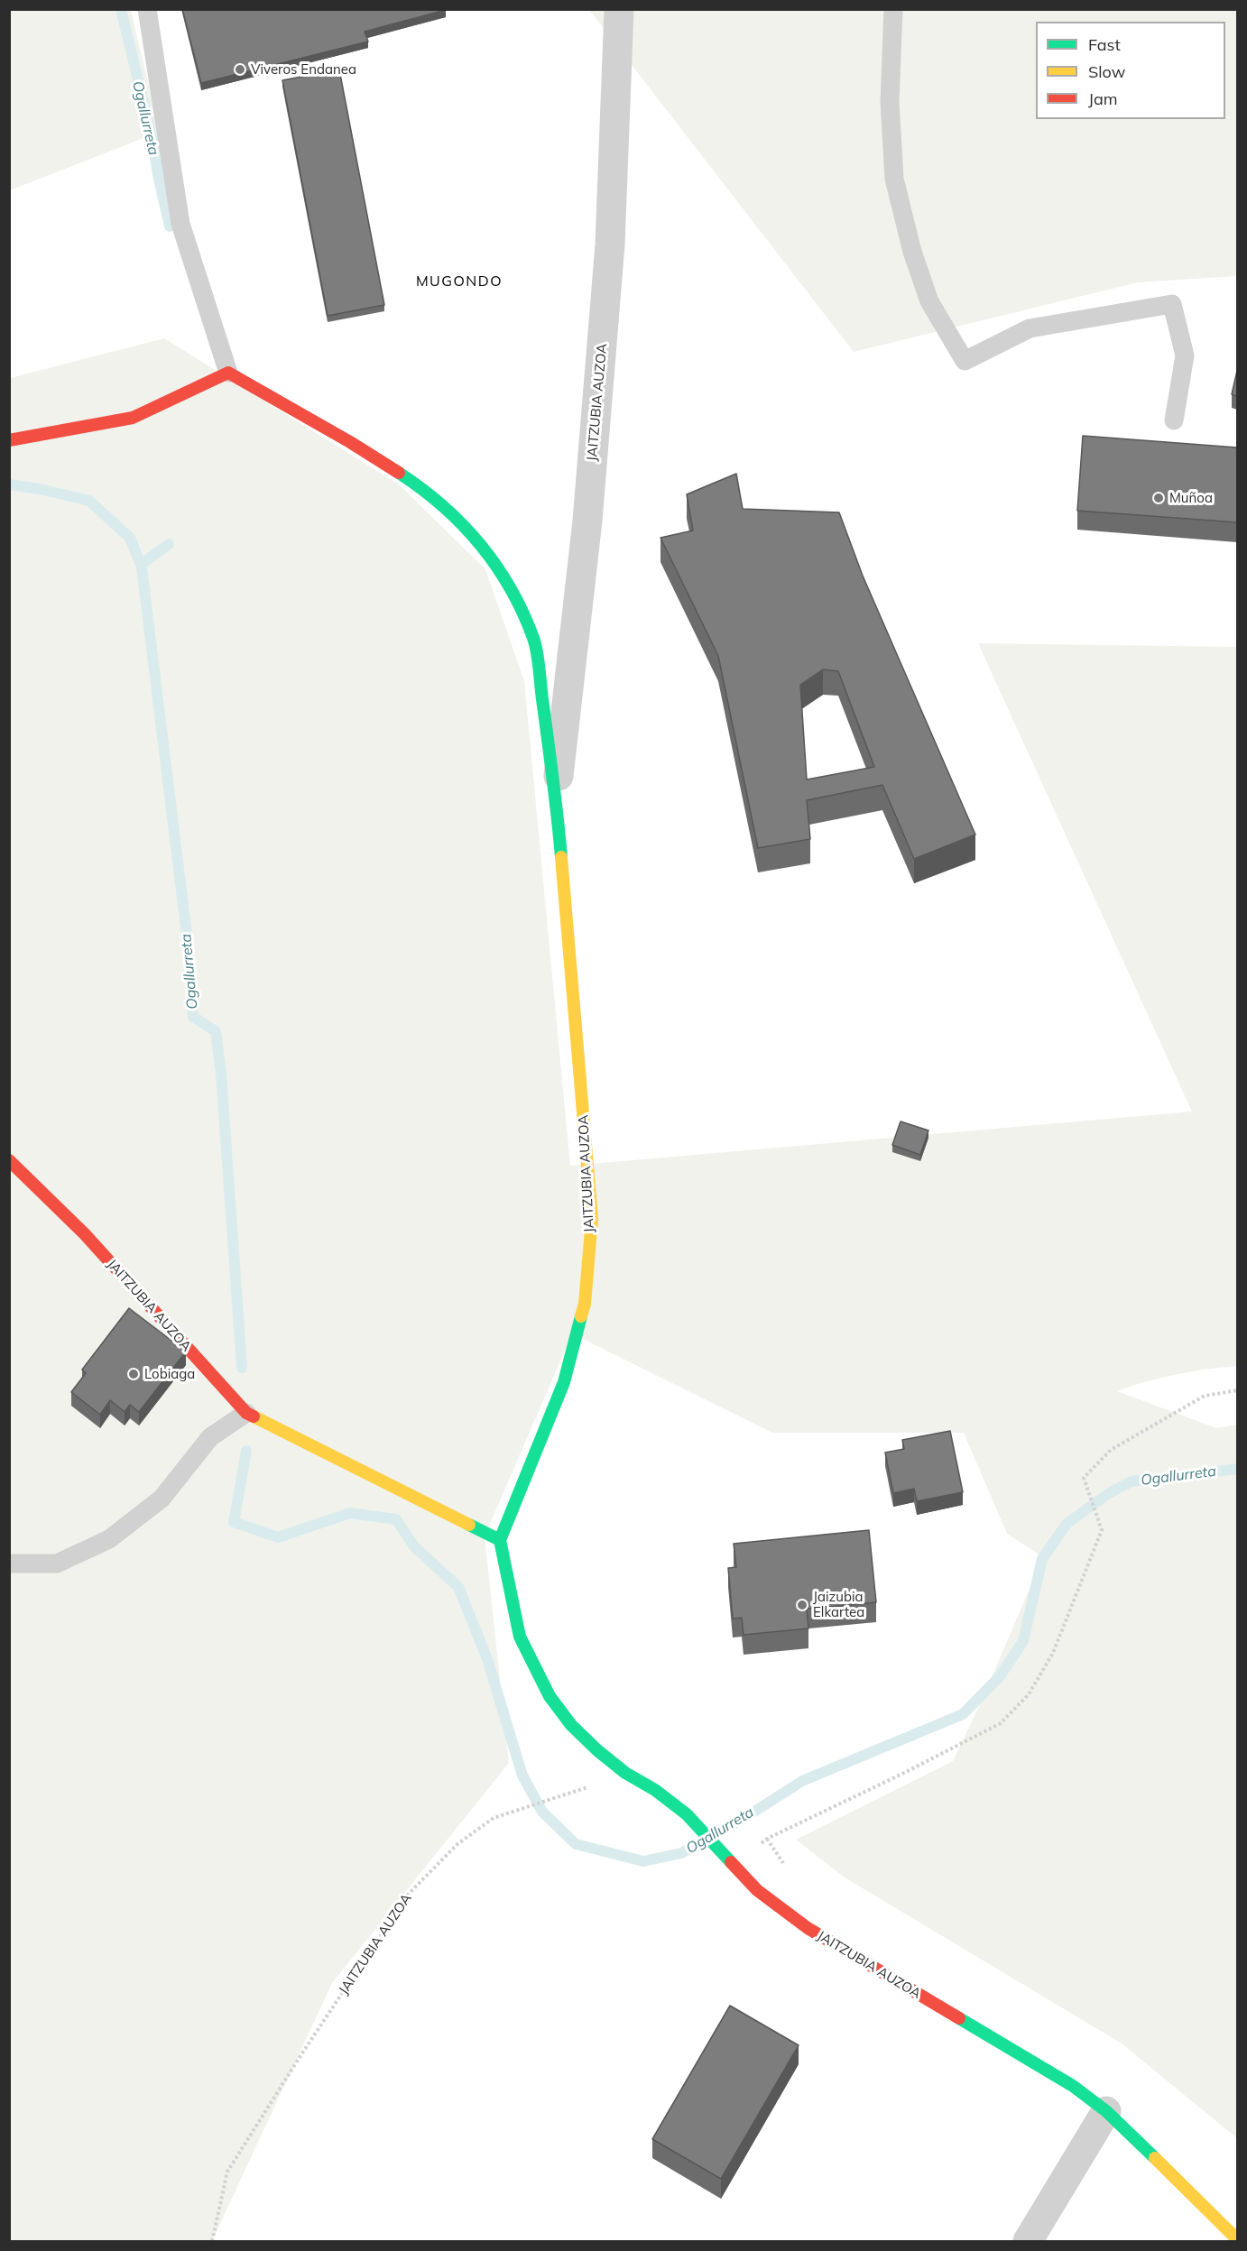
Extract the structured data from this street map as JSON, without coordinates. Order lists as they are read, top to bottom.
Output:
{
  "streets": {
    "street": ["JAITZUBIA AUZOA"]
  },
  "districts": ["MUGONDO"],
  "water": ["Ogallurreta"],
  "places": [
    "Viveros Endanea",
    "Muñoa",
    "Lobiaga",
    "Jaizubia Elkartea"
  ],
  "legend": ["Fast", "Slow", "Jam"]
}
